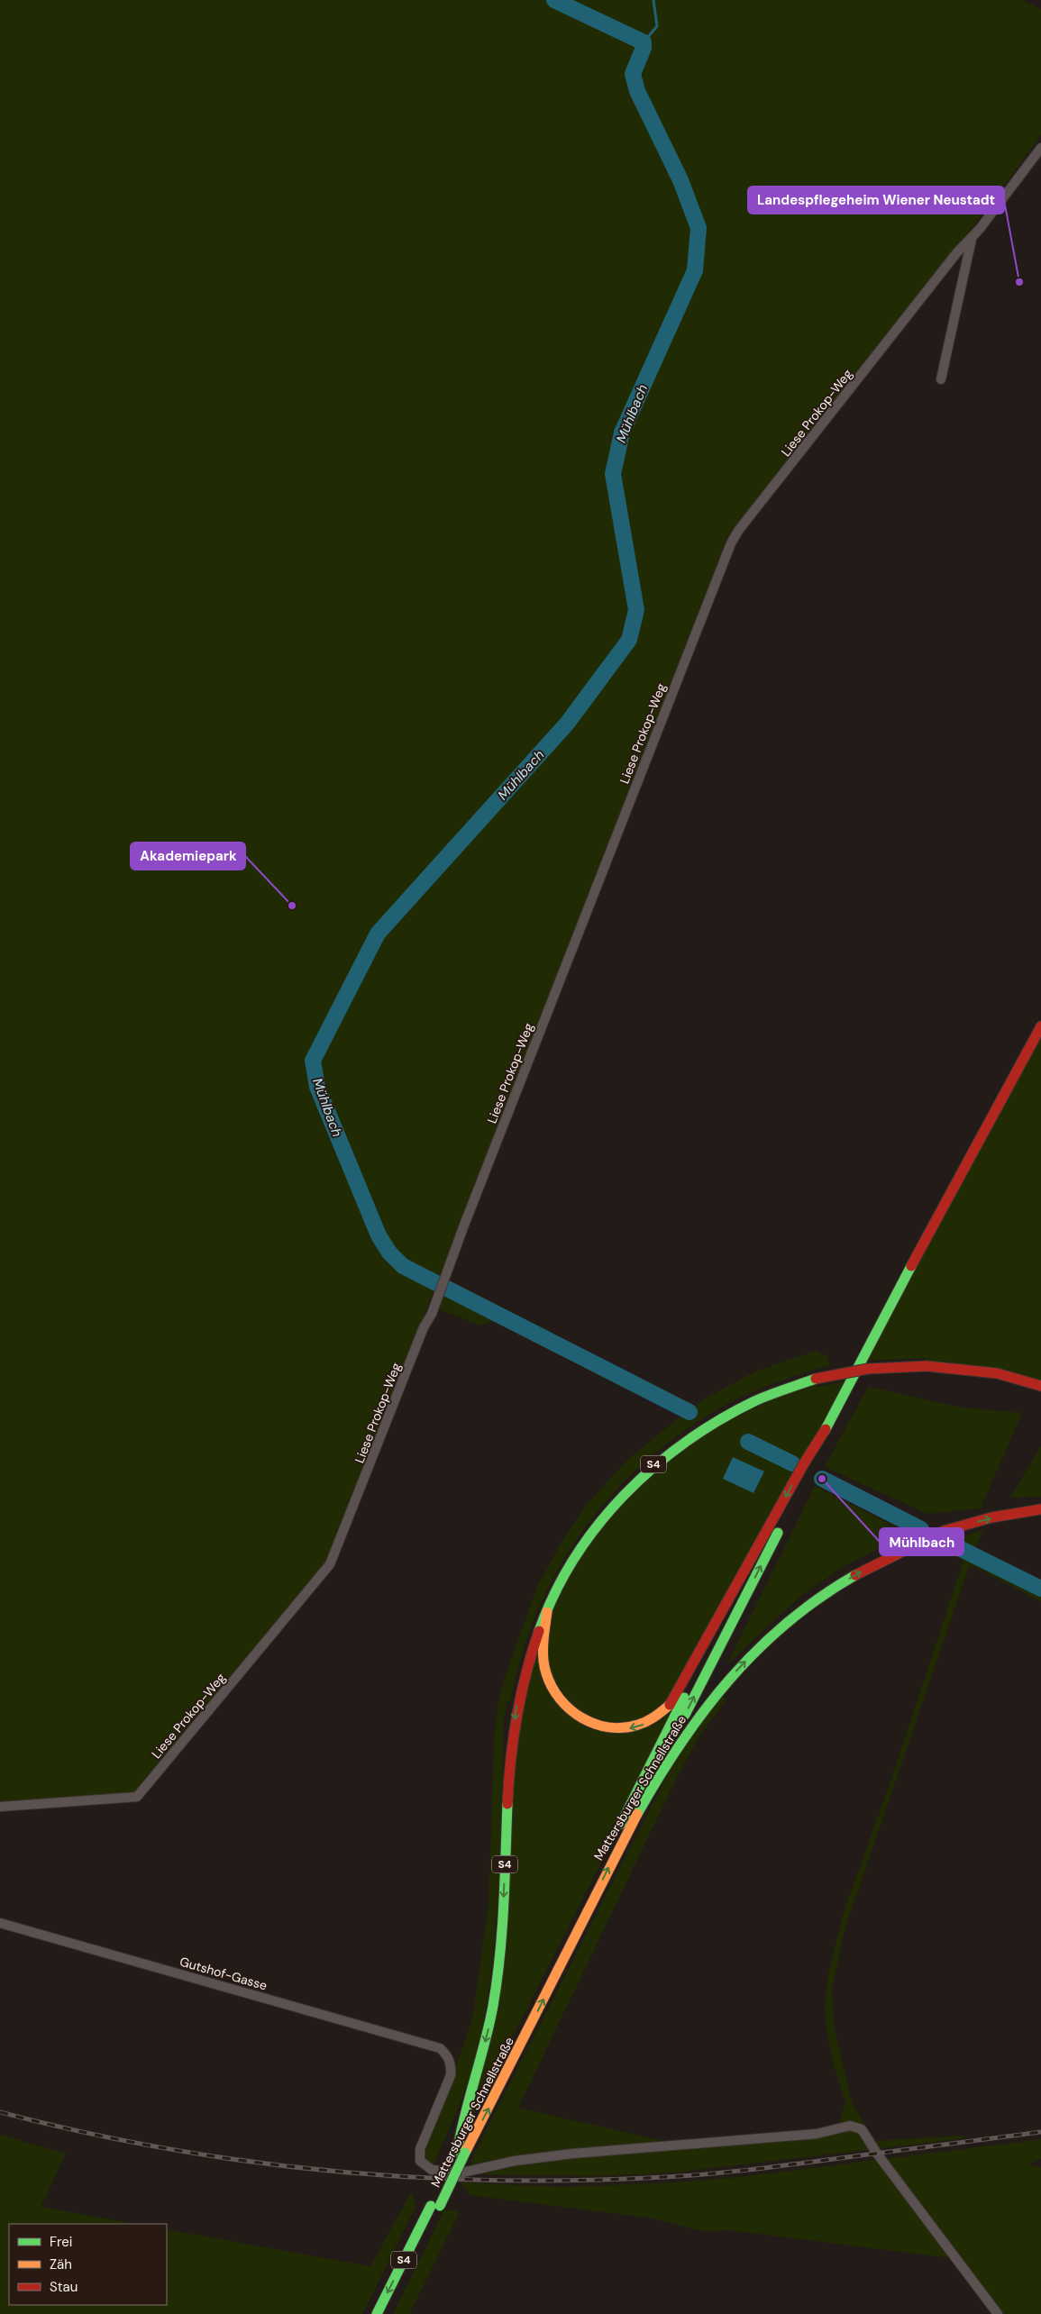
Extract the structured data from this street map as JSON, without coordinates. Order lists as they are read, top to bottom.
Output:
{
  "streets": {
    "highway": ["S4", "Mattersburger Schnellstraße"],
    "street": ["Liese Prokop-Weg", "Gutshof-Gasse"]
  },
  "water": ["Mühlbach"],
  "places": ["Landespflegeheim Wiener Neustadt", "Akademiepark", "Mühlbach"],
  "legend": ["Frei", "Zäh", "Stau"]
}
